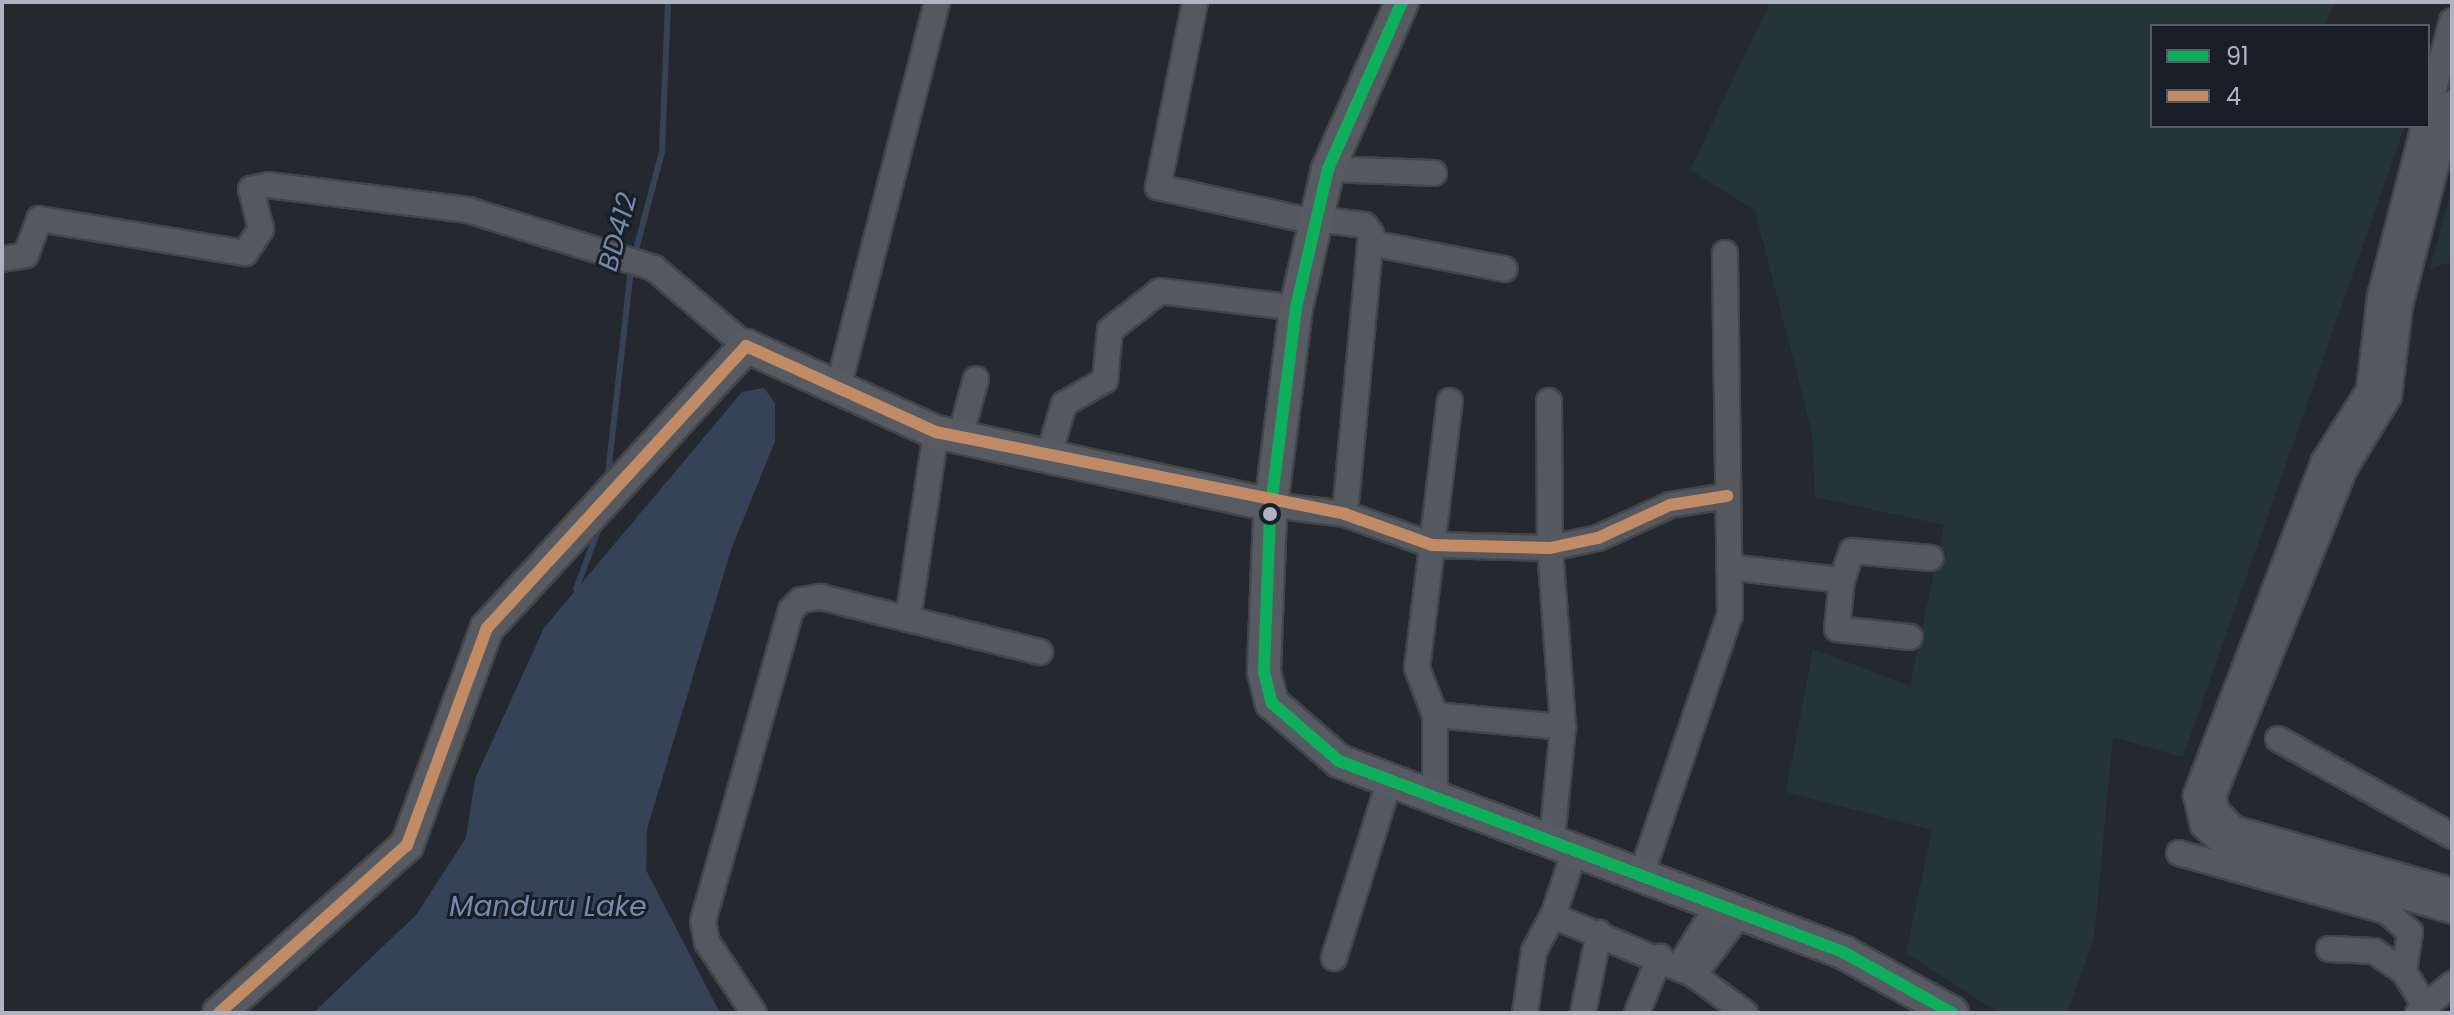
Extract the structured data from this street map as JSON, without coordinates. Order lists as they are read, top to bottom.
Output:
{
  "water": ["BD412", "Manduru Lake"],
  "lines": ["transit line 91", "transit line 4"],
  "legend": ["91", "4"]
}
